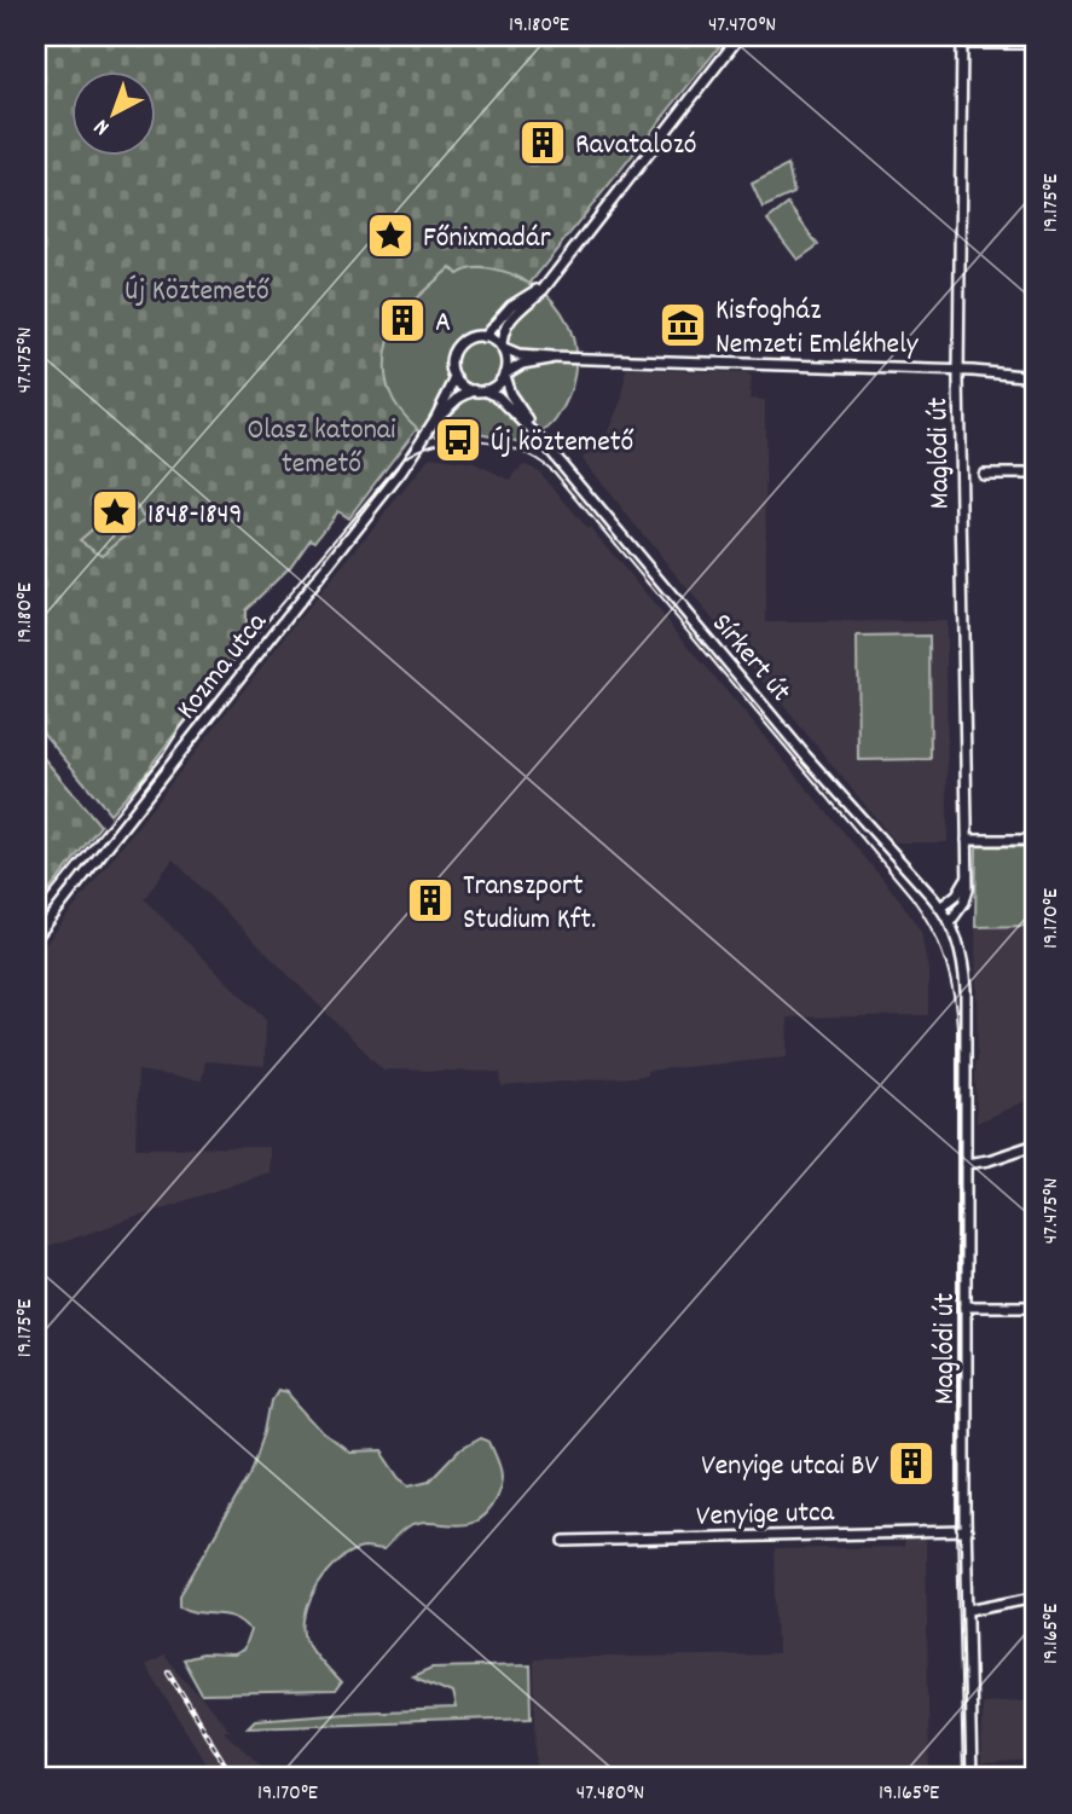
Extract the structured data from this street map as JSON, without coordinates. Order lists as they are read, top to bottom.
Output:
{
  "streets": {
    "street": [
      "Maglódi út",
      "Sírkert út",
      "Kozma utca",
      "Venyige utca"
    ]
  },
  "crossings": [
    ["Maglódi út", "Sírkert út"],
    ["Maglódi út", "Venyige utca"],
    ["Sírkert út", "Kozma utca"]
  ],
  "parks": ["Új Köztemető", "Olasz katonai temető"],
  "places": {
    "building": [
      "Ravatalozó",
      "A",
      "Transzport Studium Kft.",
      "Venyige utcai BV"
    ],
    "place": ["Főnixmadár", "1848-1849"],
    "museum": ["Kisfogház Nemzeti Emlékhely"],
    "bus stop": ["Új köztemető"]
  },
  "north": "bottom left",
  "coordinates": [
    "19.180°E",
    "47.470°N",
    "19.175°E",
    "47.475°N",
    "19.170°E",
    "19.165°E",
    "47.480°N"
  ]
}
